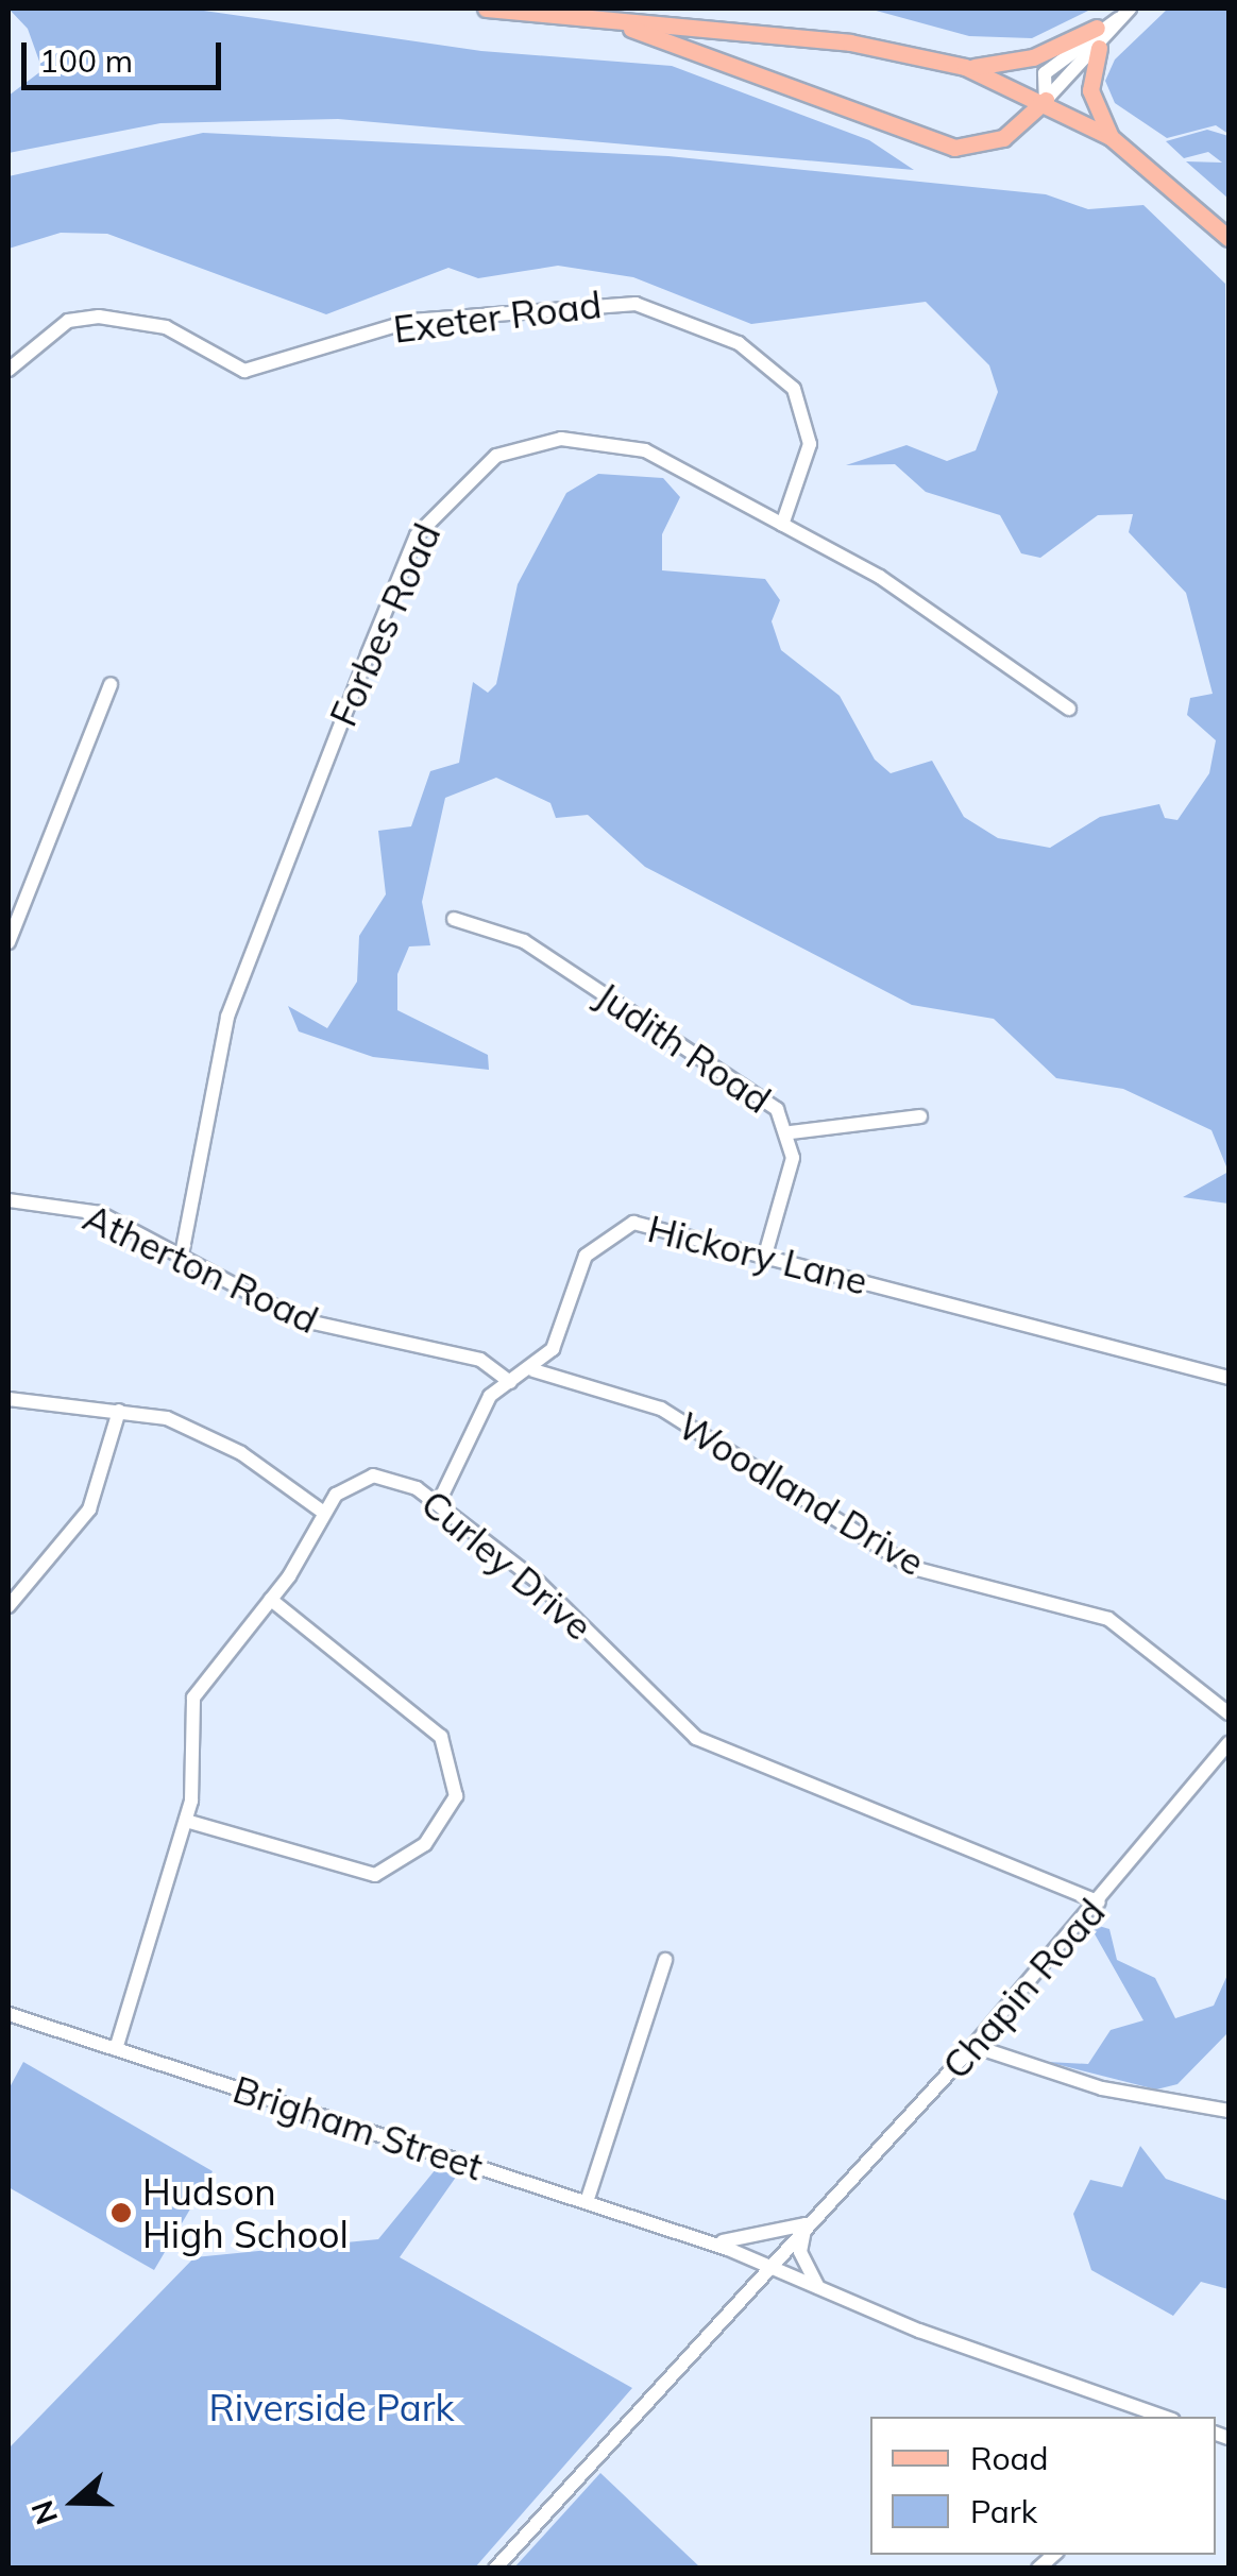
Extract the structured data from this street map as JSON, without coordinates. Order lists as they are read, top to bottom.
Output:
{
  "streets": {
    "street": [
      "Exeter Road",
      "Forbes Road",
      "Judith Road",
      "Hickory Lane",
      "Atherton Road",
      "Woodland Drive",
      "Curley Drive",
      "Chapin Road",
      "Brigham Street"
    ]
  },
  "crossings": [
    ["Exeter Road", "Forbes Road"],
    ["Forbes Road", "Atherton Road"],
    ["Judith Road", "Hickory Lane"],
    ["Hickory Lane", "Woodland Drive"],
    ["Curley Drive", "Chapin Road"],
    ["Curley Drive", "Brigham Street"],
    ["Chapin Road", "Brigham Street"]
  ],
  "parks": ["Riverside Park"],
  "places": ["Hudson High School"],
  "legend": ["Road", "Park"],
  "scale_bar": "100 m",
  "north": "left"
}
